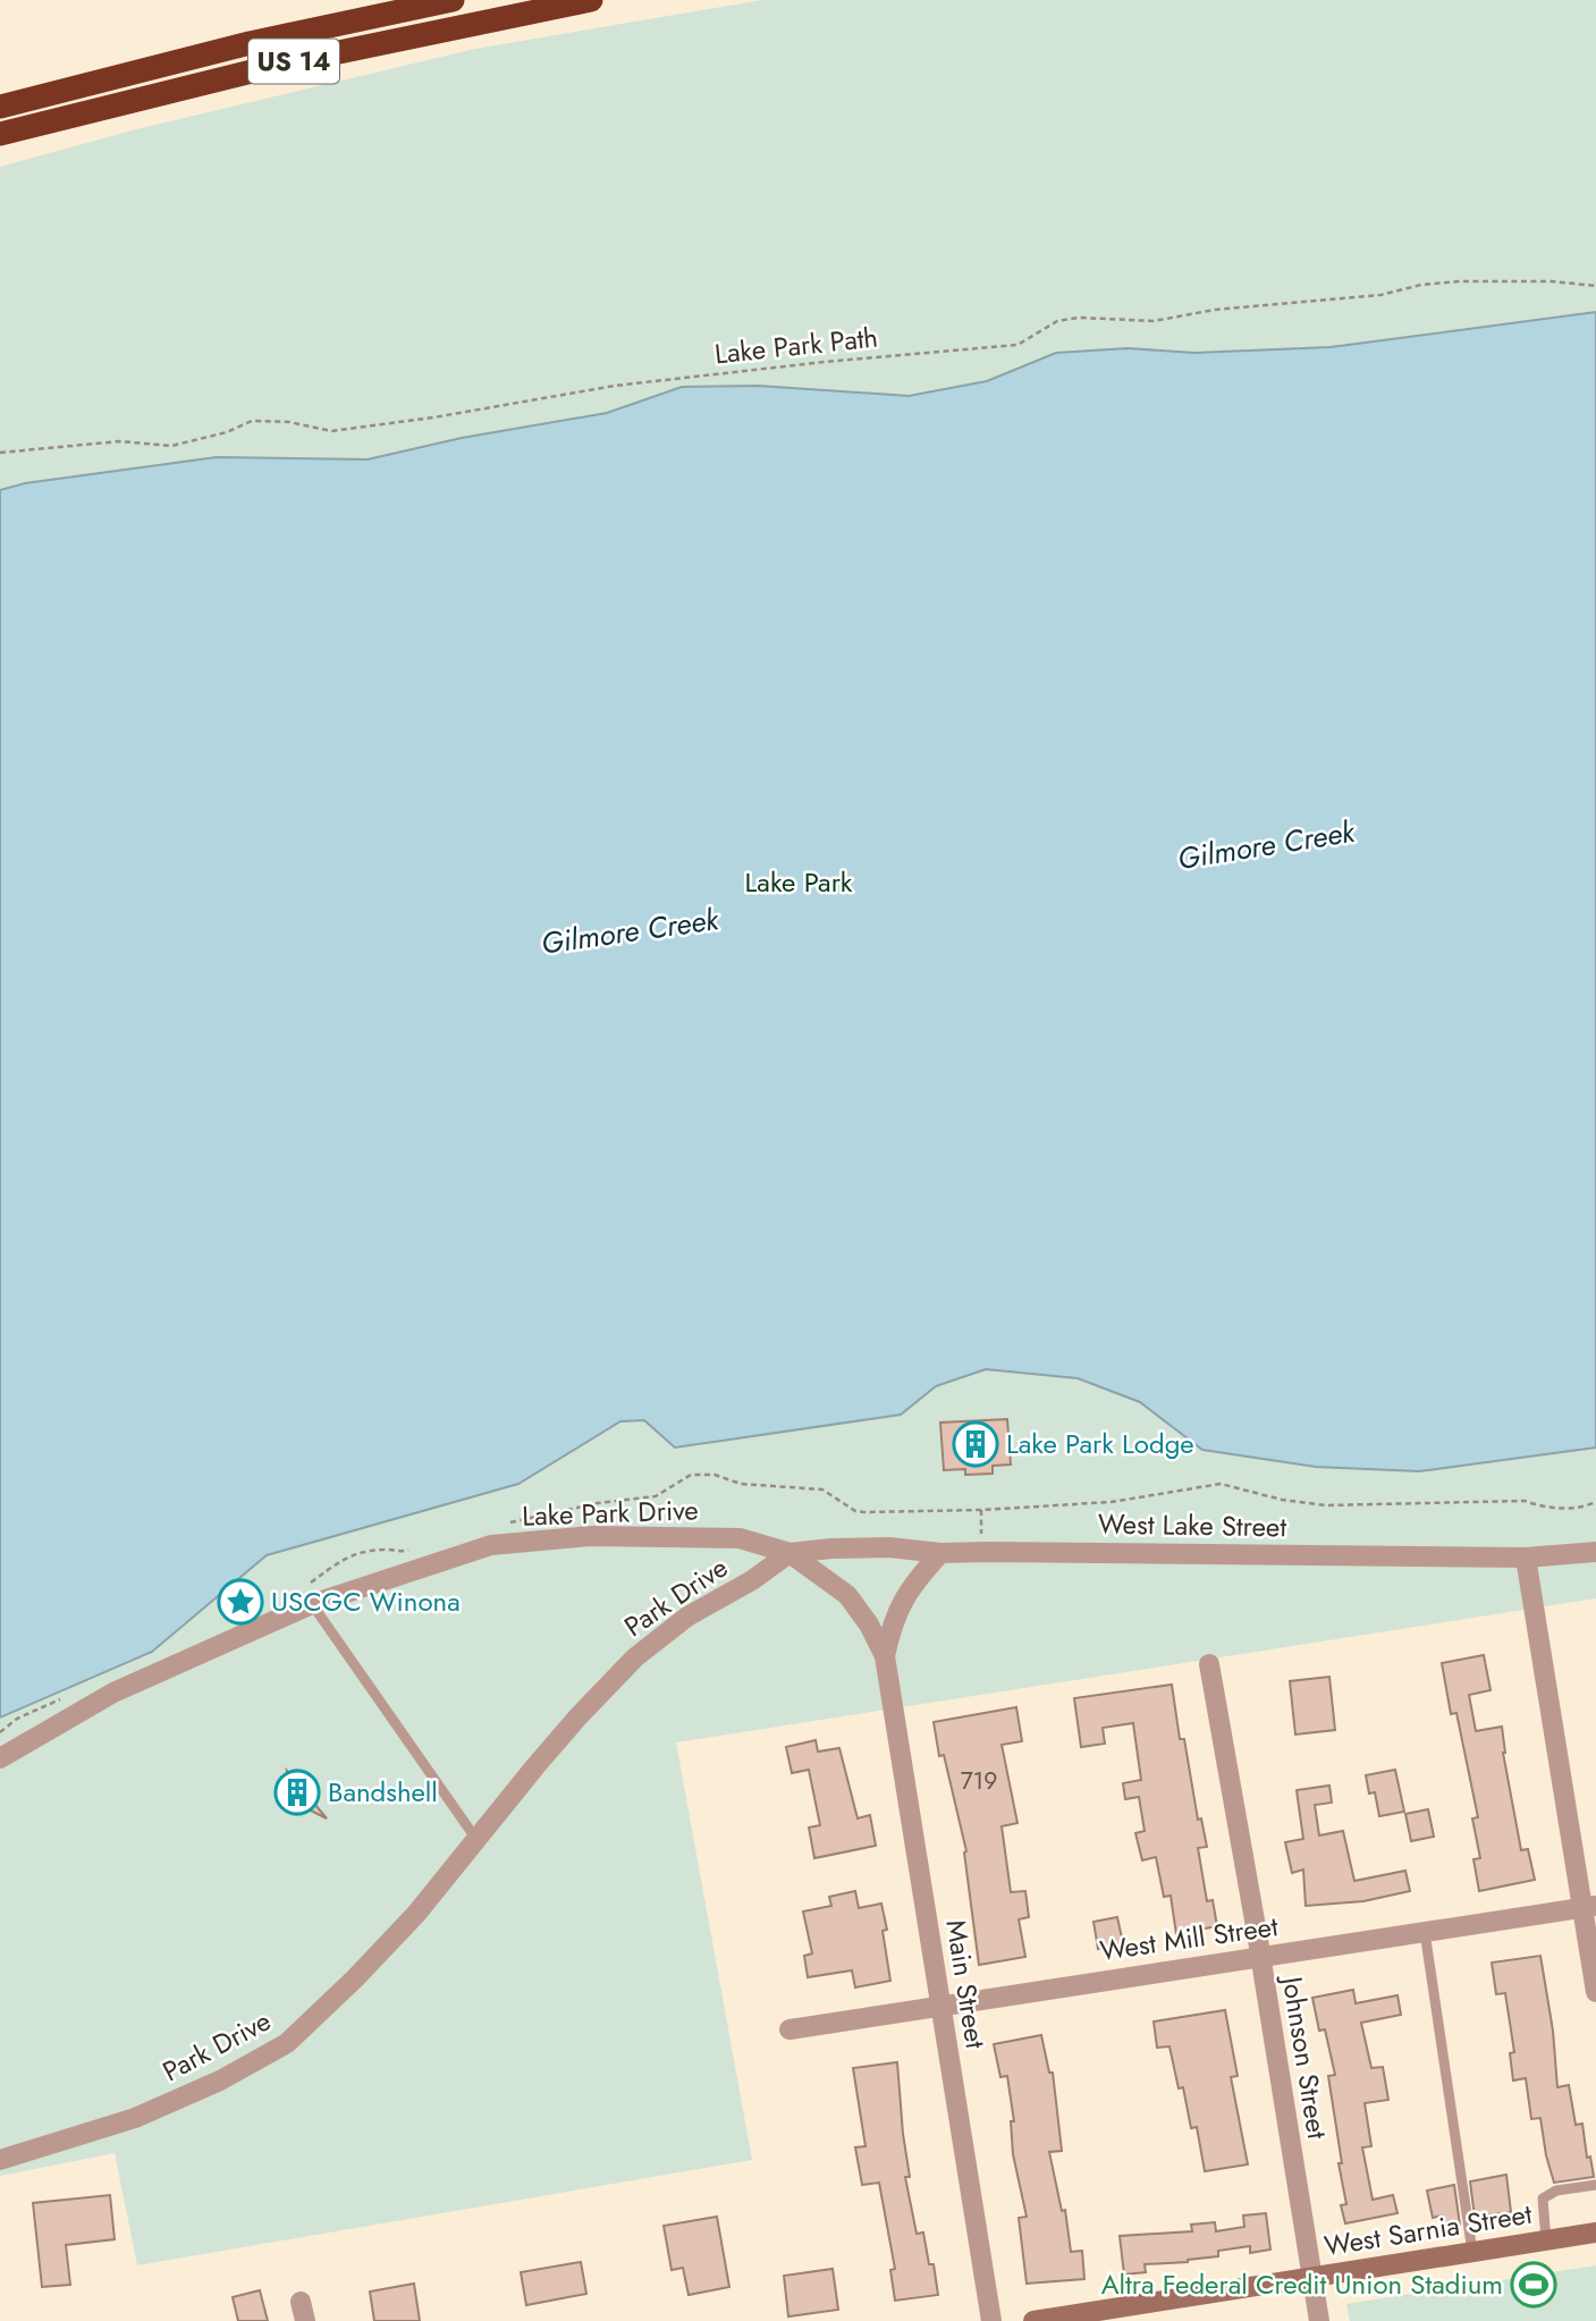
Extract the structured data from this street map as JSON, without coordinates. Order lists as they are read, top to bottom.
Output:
{
  "streets": {
    "highway": ["US 14"],
    "street": [
      "Lake Park Drive",
      "West Lake Street",
      "Park Drive",
      "West Mill Street",
      "Main Street",
      "Johnson Street",
      "West Sarnia Street"
    ],
    "path": ["Lake Park Path"]
  },
  "crossings": [
    ["Lake Park Drive", "West Lake Street"],
    ["Lake Park Drive", "Park Drive"],
    ["Lake Park Drive", "Main Street"],
    ["West Lake Street", "Park Drive"],
    ["West Lake Street", "Main Street"],
    ["Park Drive", "Main Street"],
    ["West Mill Street", "Main Street"],
    ["West Mill Street", "Johnson Street"],
    ["Johnson Street", "West Sarnia Street"]
  ],
  "water": ["Gilmore Creek"],
  "parks": ["Lake Park"],
  "places": {
    "building": ["Lake Park Lodge", "Bandshell"],
    "place": ["USCGC Winona"],
    "sports": ["Altra Federal Credit Union Stadium"]
  },
  "house_numbers": ["719"]
}
